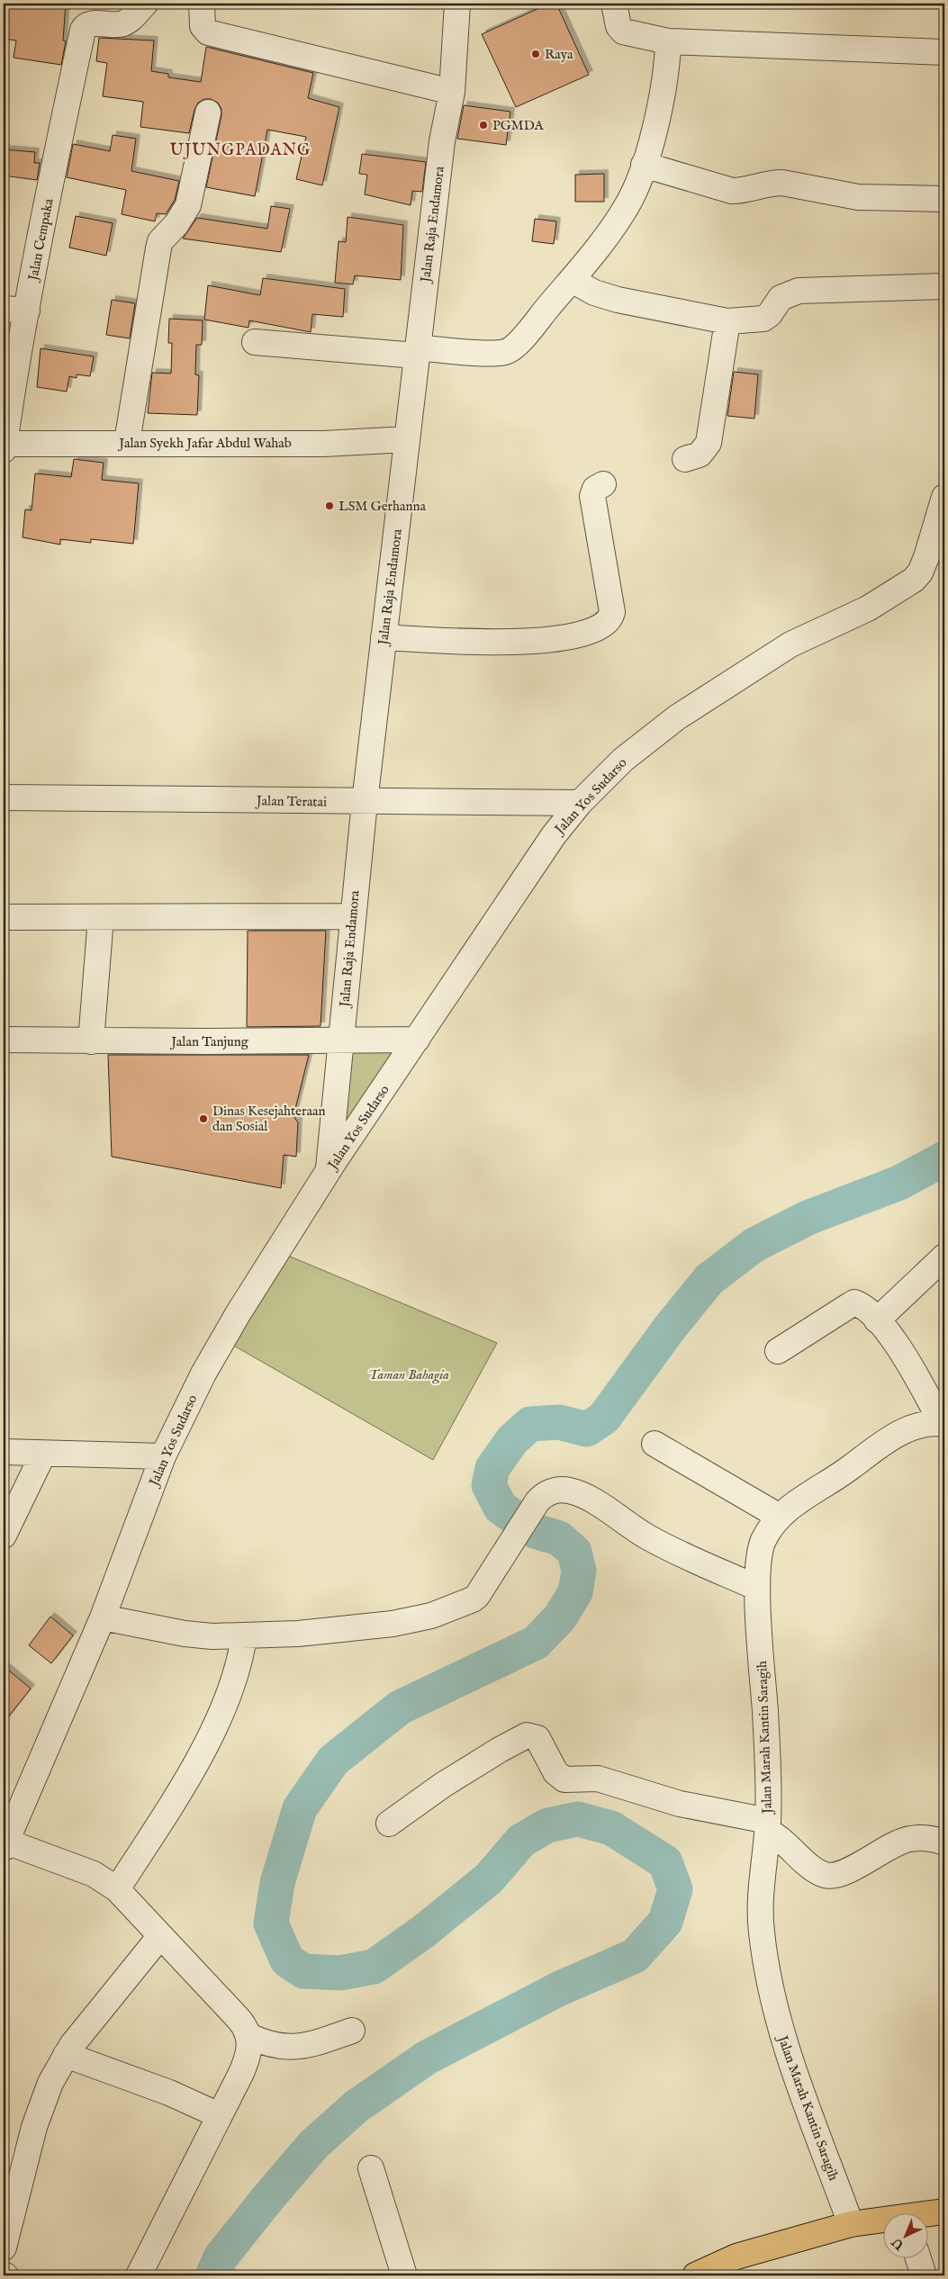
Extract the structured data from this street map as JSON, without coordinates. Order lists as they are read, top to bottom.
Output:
{
  "streets": {
    "street": [
      "Jalan Raja Endamora",
      "Jalan Cempaka",
      "Jalan Syekh Jafar Abdul Wahab",
      "Jalan Yos Sudarso",
      "Jalan Teratai",
      "Jalan Tanjung",
      "Jalan Marah Kantin Saragih"
    ]
  },
  "crossings": [
    ["Jalan Raja Endamora", "Jalan Syekh Jafar Abdul Wahab"],
    ["Jalan Raja Endamora", "Jalan Yos Sudarso"],
    ["Jalan Raja Endamora", "Jalan Teratai"],
    ["Jalan Raja Endamora", "Jalan Tanjung"],
    ["Jalan Cempaka", "Jalan Syekh Jafar Abdul Wahab"],
    ["Jalan Yos Sudarso", "Jalan Teratai"],
    ["Jalan Yos Sudarso", "Jalan Tanjung"]
  ],
  "districts": ["UJUNGPADANG"],
  "parks": ["Taman Bahagia"],
  "places": [
    "Raya",
    "PGMDA",
    "LSM Gerhanna",
    "Dinas Kesejahteraan dan Sosial"
  ],
  "north": "bottom left"
}
